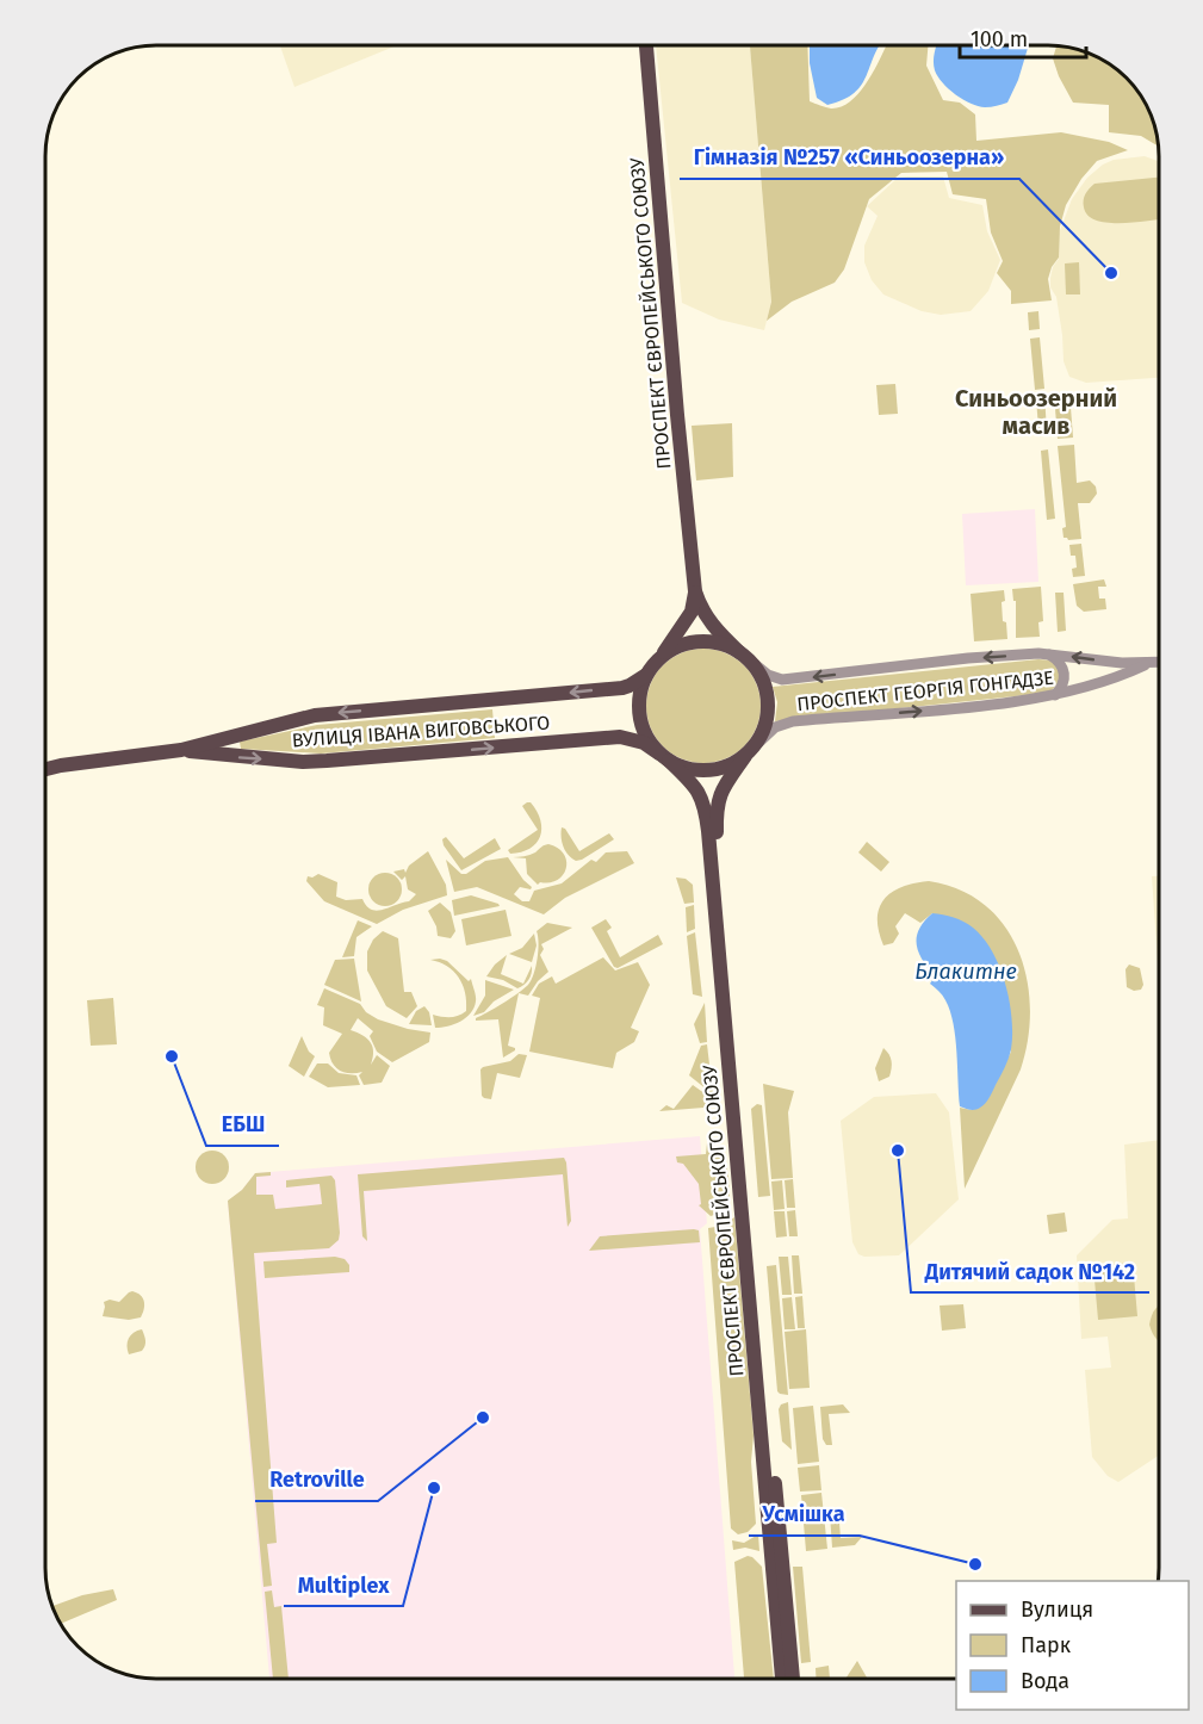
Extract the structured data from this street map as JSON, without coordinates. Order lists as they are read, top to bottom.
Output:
{
  "streets": {
    "main road": ["ПРОСПЕКТ ЄВРОПЕЙСЬКОГО СОЮЗУ", "ВУЛИЦЯ ІВАНА ВИГОВСЬКОГО"],
    "street": ["ПРОСПЕКТ ГЕОРГІЯ ГОНГАДЗЕ"]
  },
  "crossings": [
    ["ПРОСПЕКТ ЄВРОПЕЙСЬКОГО СОЮЗУ", "ПРОСПЕКТ ГЕОРГІЯ ГОНГАДЗЕ"],
    ["ПРОСПЕКТ ЄВРОПЕЙСЬКОГО СОЮЗУ", "ВУЛИЦЯ ІВАНА ВИГОВСЬКОГО"],
    ["ПРОСПЕКТ ГЕОРГІЯ ГОНГАДЗЕ", "ВУЛИЦЯ ІВАНА ВИГОВСЬКОГО"]
  ],
  "districts": ["Синьоозерний масив"],
  "water": ["Блакитне"],
  "places": [
    "Гімназія №257 «Синьоозерна»",
    "ЕБШ",
    "Дитячий садок №142",
    "Retroville",
    "Multiplex",
    "Усмішка"
  ],
  "legend": ["Вулиця", "Парк", "Вода"],
  "scale_bar": "100 m"
}
